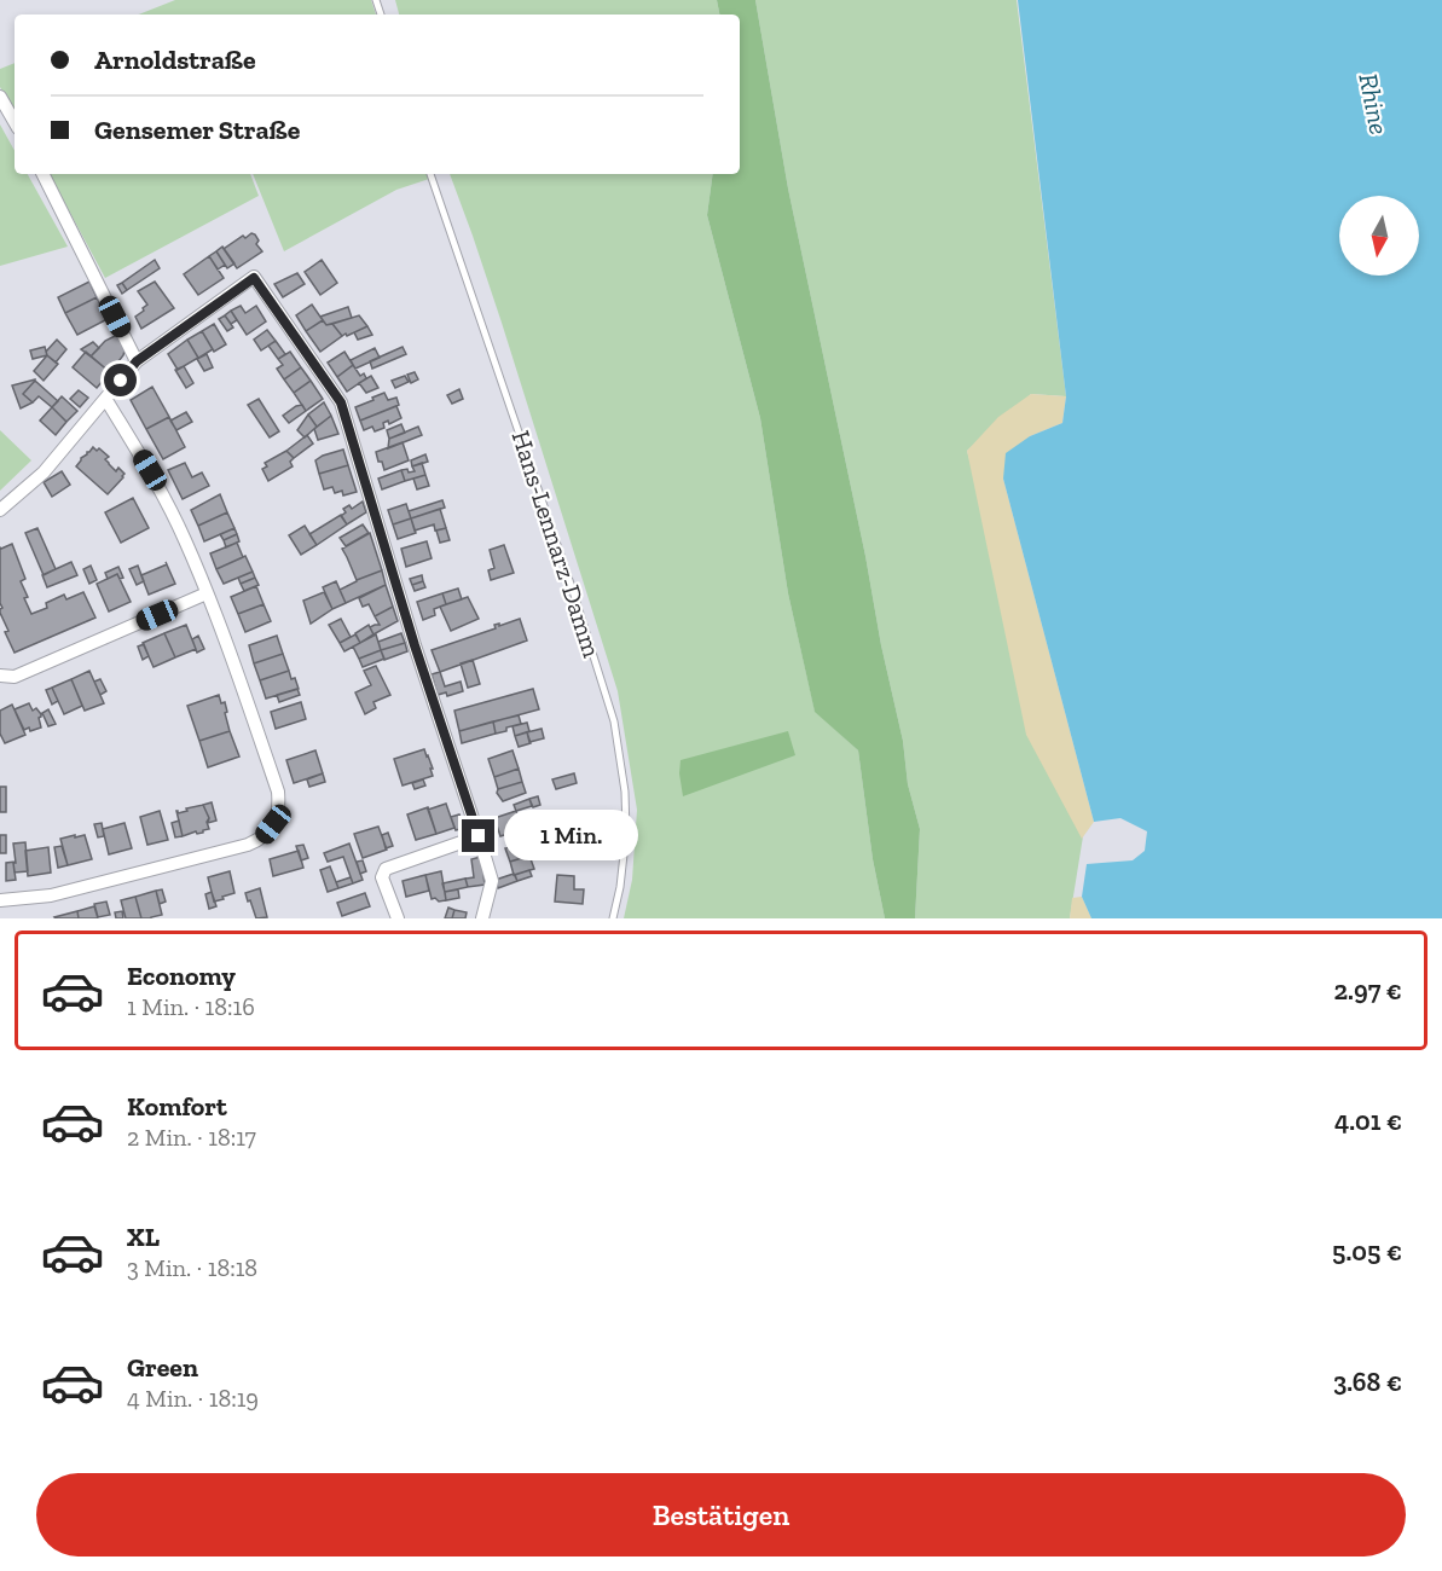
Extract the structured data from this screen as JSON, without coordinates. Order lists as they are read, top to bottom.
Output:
{
  "streets": {
    "lane": ["Hans-Lennarz-Damm"]
  },
  "water": ["Rhine"],
  "north": "bottom",
  "page": {
    "banner": ["Arnoldstraße", "Gensemer Straße"],
    "bubble": "1 Min.",
    "list": [
      {
        "name": "Economy",
        "note": "1 Min. · 18:16",
        "value": "2.97 €"
      },
      {
        "name": "Komfort",
        "note": "2 Min. · 18:17",
        "value": "4.01 €"
      },
      {
        "name": "XL",
        "note": "3 Min. · 18:18",
        "value": "5.05 €"
      },
      {
        "name": "Green",
        "note": "4 Min. · 18:19",
        "value": "3.68 €"
      }
    ],
    "buttons": "Bestätigen"
  }
}
